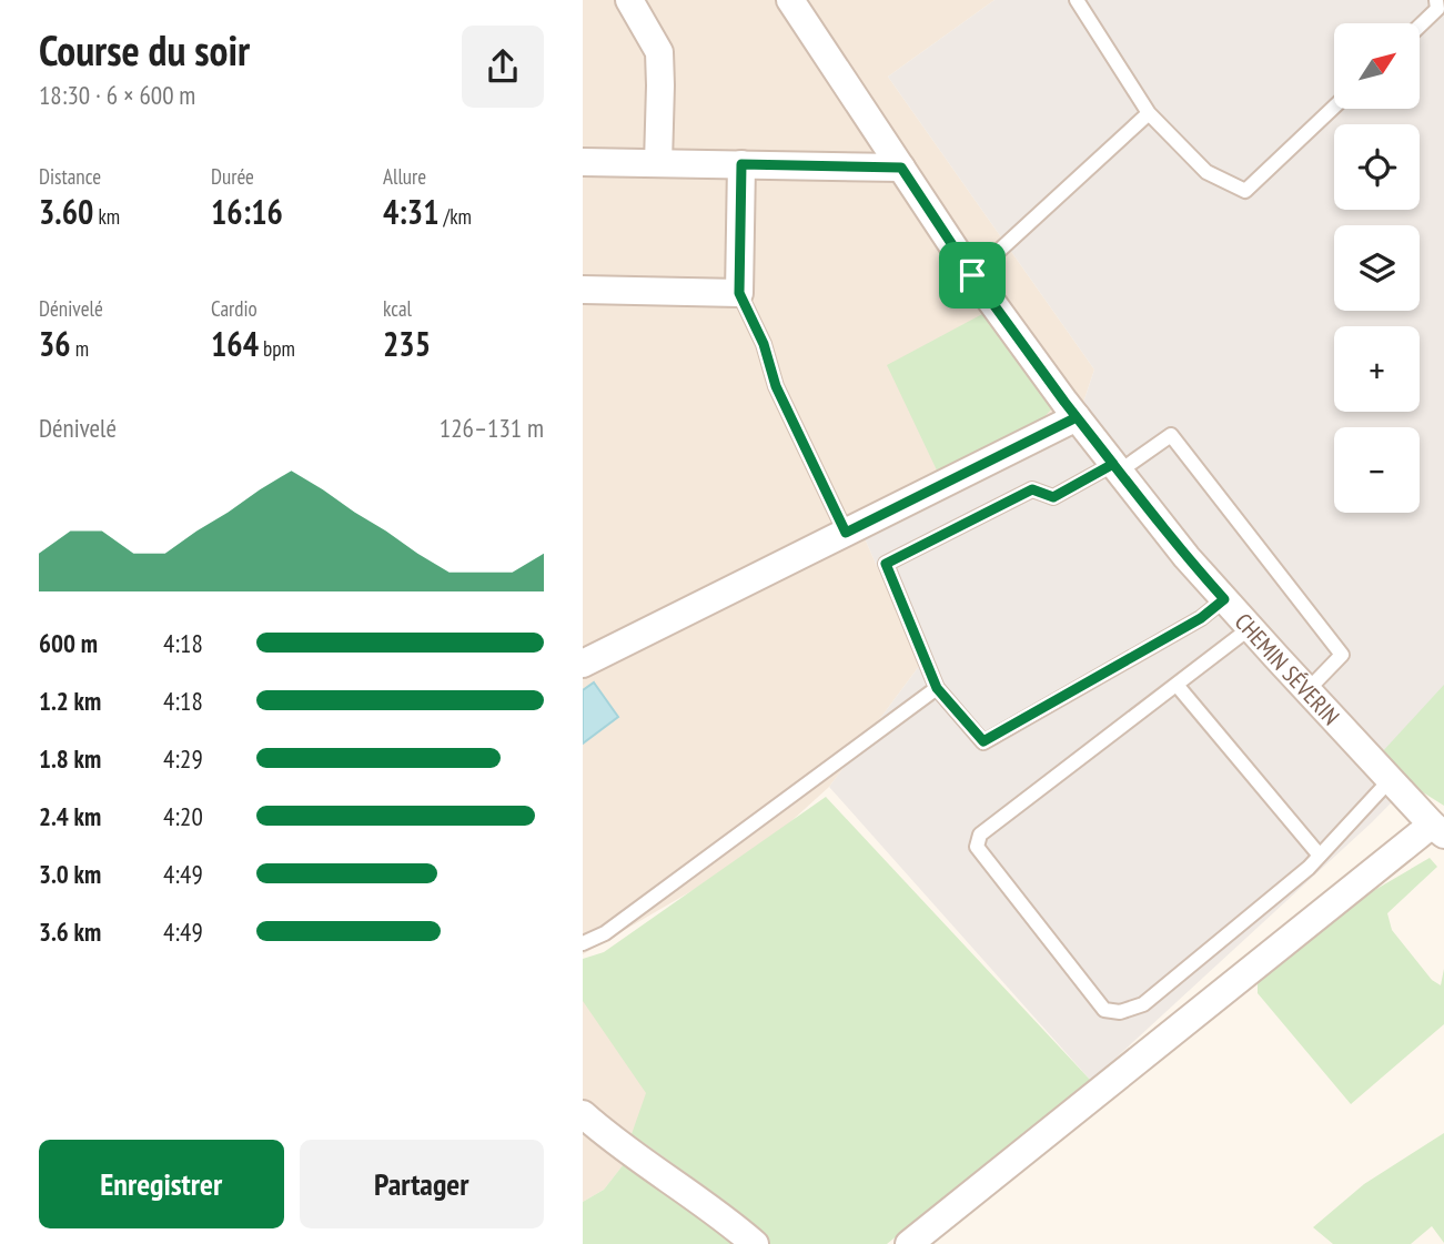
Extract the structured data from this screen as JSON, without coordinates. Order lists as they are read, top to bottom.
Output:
{
  "streets": {
    "street": ["CHEMIN SÉVERIN"]
  },
  "north": "top right",
  "page": {
    "heading": ["Course du soir", "18:30 · 6 × 600 m"],
    "map_buttons": ["+", "−"],
    "stats": [
      ["Distance", "3.60 km"],
      ["Durée", "16:16"],
      ["Allure", "4:31 /km"],
      ["Dénivelé", "36 m"],
      ["Cardio", "164 bpm"],
      ["kcal", "235"]
    ],
    "chart": ["Dénivelé", "126–131 m"],
    "list": [
      {
        "name": "600 m",
        "note": "4:18"
      },
      {
        "name": "1.2 km",
        "note": "4:18"
      },
      {
        "name": "1.8 km",
        "note": "4:29"
      },
      {
        "name": "2.4 km",
        "note": "4:20"
      },
      {
        "name": "3.0 km",
        "note": "4:49"
      },
      {
        "name": "3.6 km",
        "note": "4:49"
      }
    ],
    "buttons": ["Enregistrer", "Partager"]
  }
}
